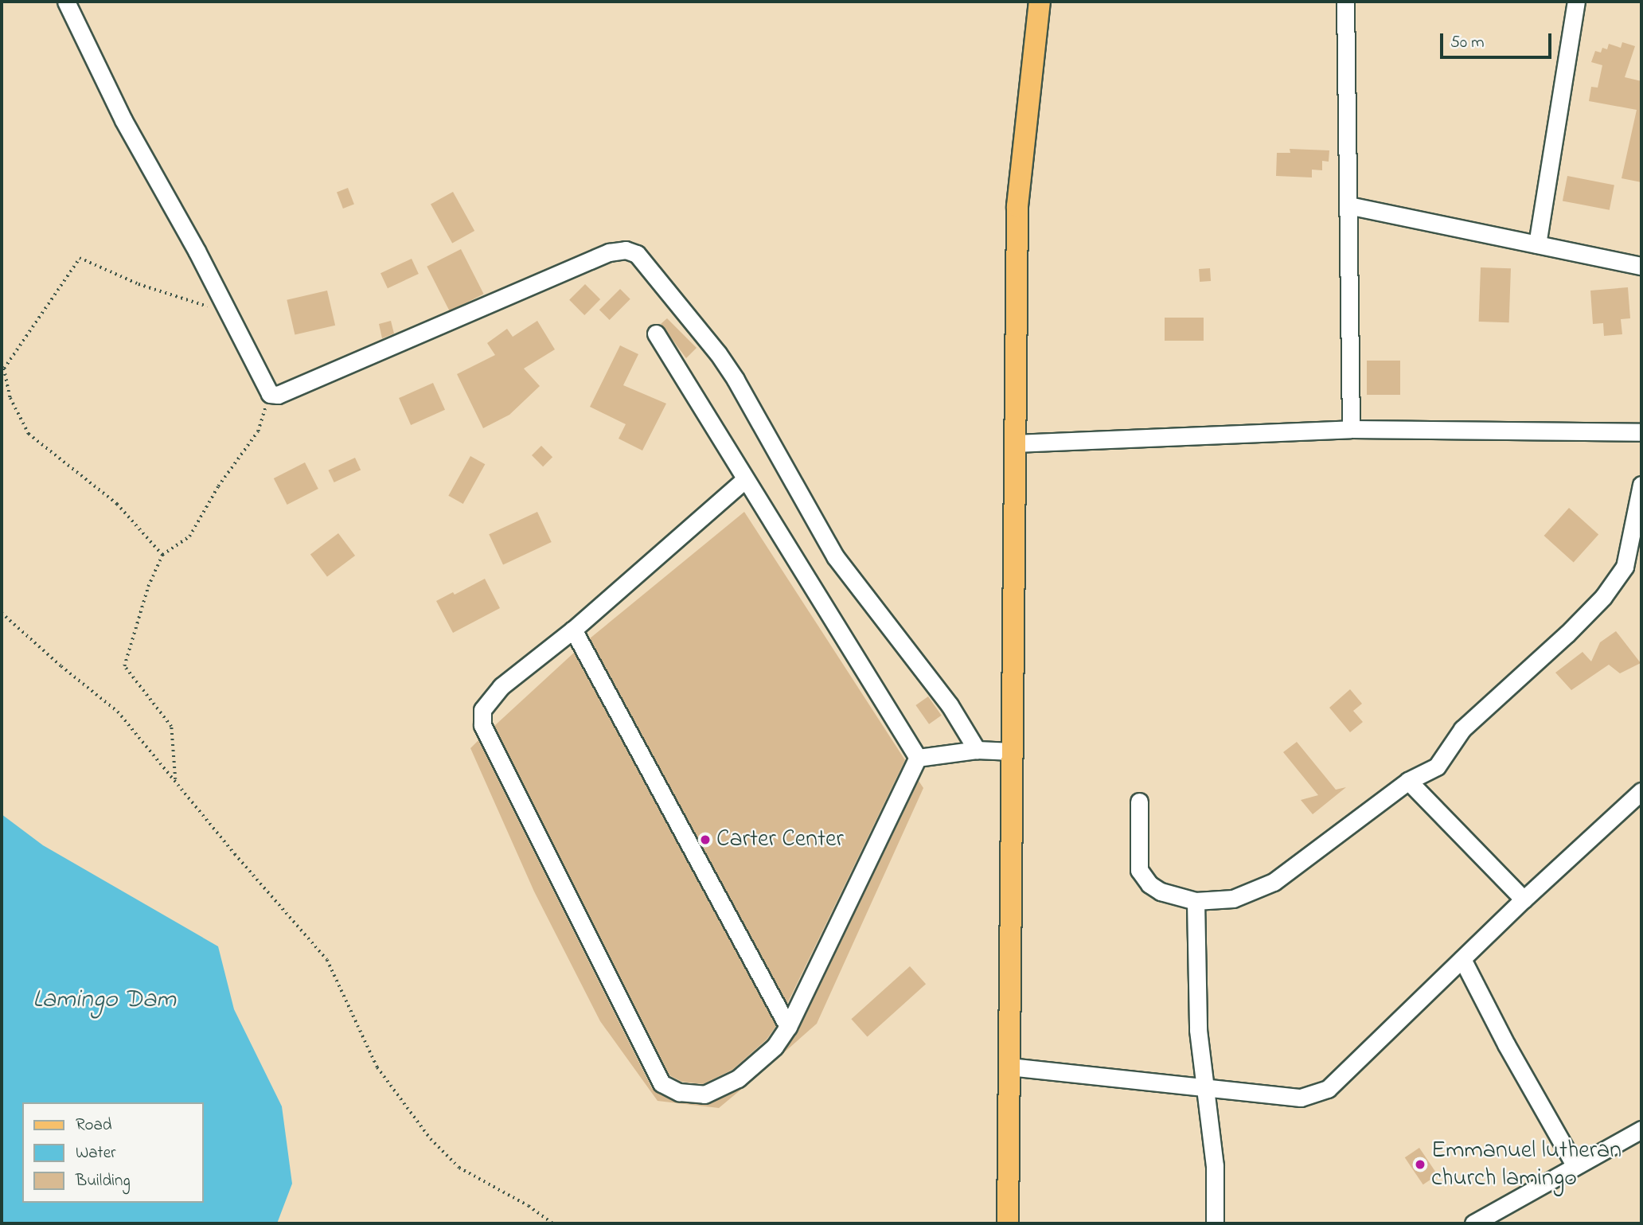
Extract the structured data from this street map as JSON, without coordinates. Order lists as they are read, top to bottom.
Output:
{
  "water": ["Lamingo Dam"],
  "places": ["Carter Center", "Emmanuel lutheran church lamingo"],
  "legend": ["Road", "Water", "Building"],
  "scale_bar": "50 m"
}
